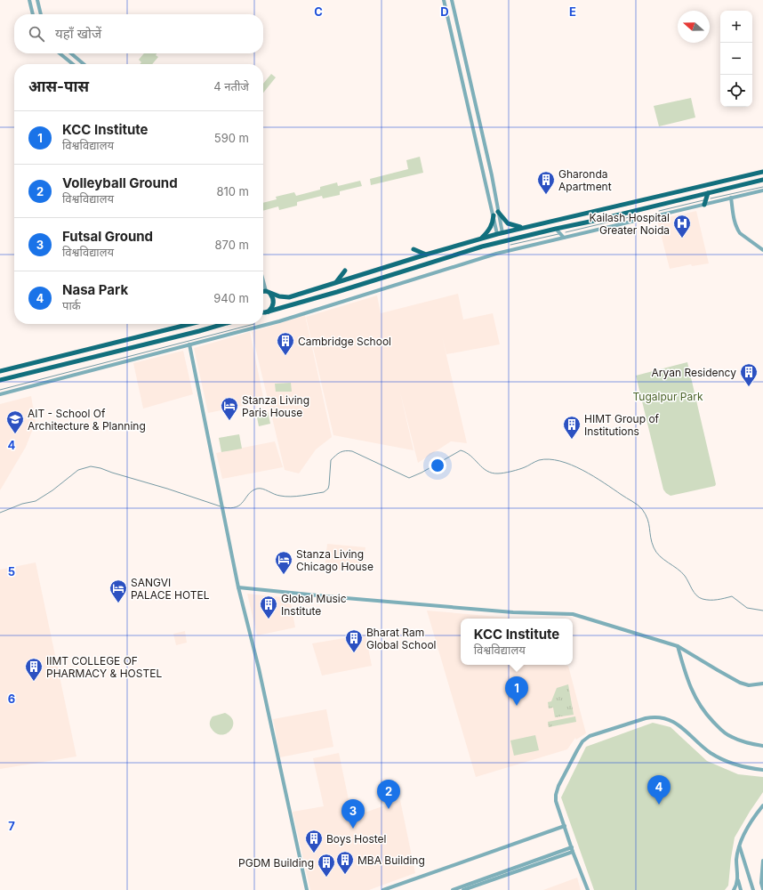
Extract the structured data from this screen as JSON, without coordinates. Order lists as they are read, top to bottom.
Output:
{
  "parks": ["Tugalpur Park"],
  "places": {
    "building": [
      "Gharonda Apartment",
      "Cambridge School",
      "Aryan Residency",
      "HIMT Group of Institutions",
      "Global Music Institute",
      "Bharat Ram Global School",
      "IIMT COLLEGE OF PHARMACY & HOSTEL",
      "Boys Hostel",
      "MBA Building",
      "PGDM Building"
    ],
    "hospital": ["Kailash Hospital Greater Noida"],
    "hotel": ["Stanza Living Paris House", "Stanza Living Chicago House", "SANGVI PALACE HOTEL"],
    "school or university": ["AIT - School Of Architecture & Planning"]
  },
  "north": "left",
  "page": {
    "map_buttons": ["+", "−"],
    "search": "यहाँ खोजें",
    "heading": ["आस-पास", "4 नतीजे"],
    "list": [
      {
        "mark": "1",
        "name": "KCC Institute",
        "note": "विश्वविद्यालय",
        "value": "590 m"
      },
      {
        "mark": "2",
        "name": "Volleyball Ground",
        "note": "विश्वविद्यालय",
        "value": "810 m"
      },
      {
        "mark": "3",
        "name": "Futsal Ground",
        "note": "विश्वविद्यालय",
        "value": "870 m"
      },
      {
        "mark": "4",
        "name": "Nasa Park",
        "note": "पार्क",
        "value": "940 m"
      }
    ],
    "popup": ["KCC Institute", "विश्वविद्यालय"],
    "pins": [
      "1",
      "4",
      "2",
      "3"
    ]
  },
  "grid": {
    "columns": ["C", "D", "E"],
    "rows": [
      "4",
      "5",
      "6",
      "7"
    ]
  }
}
